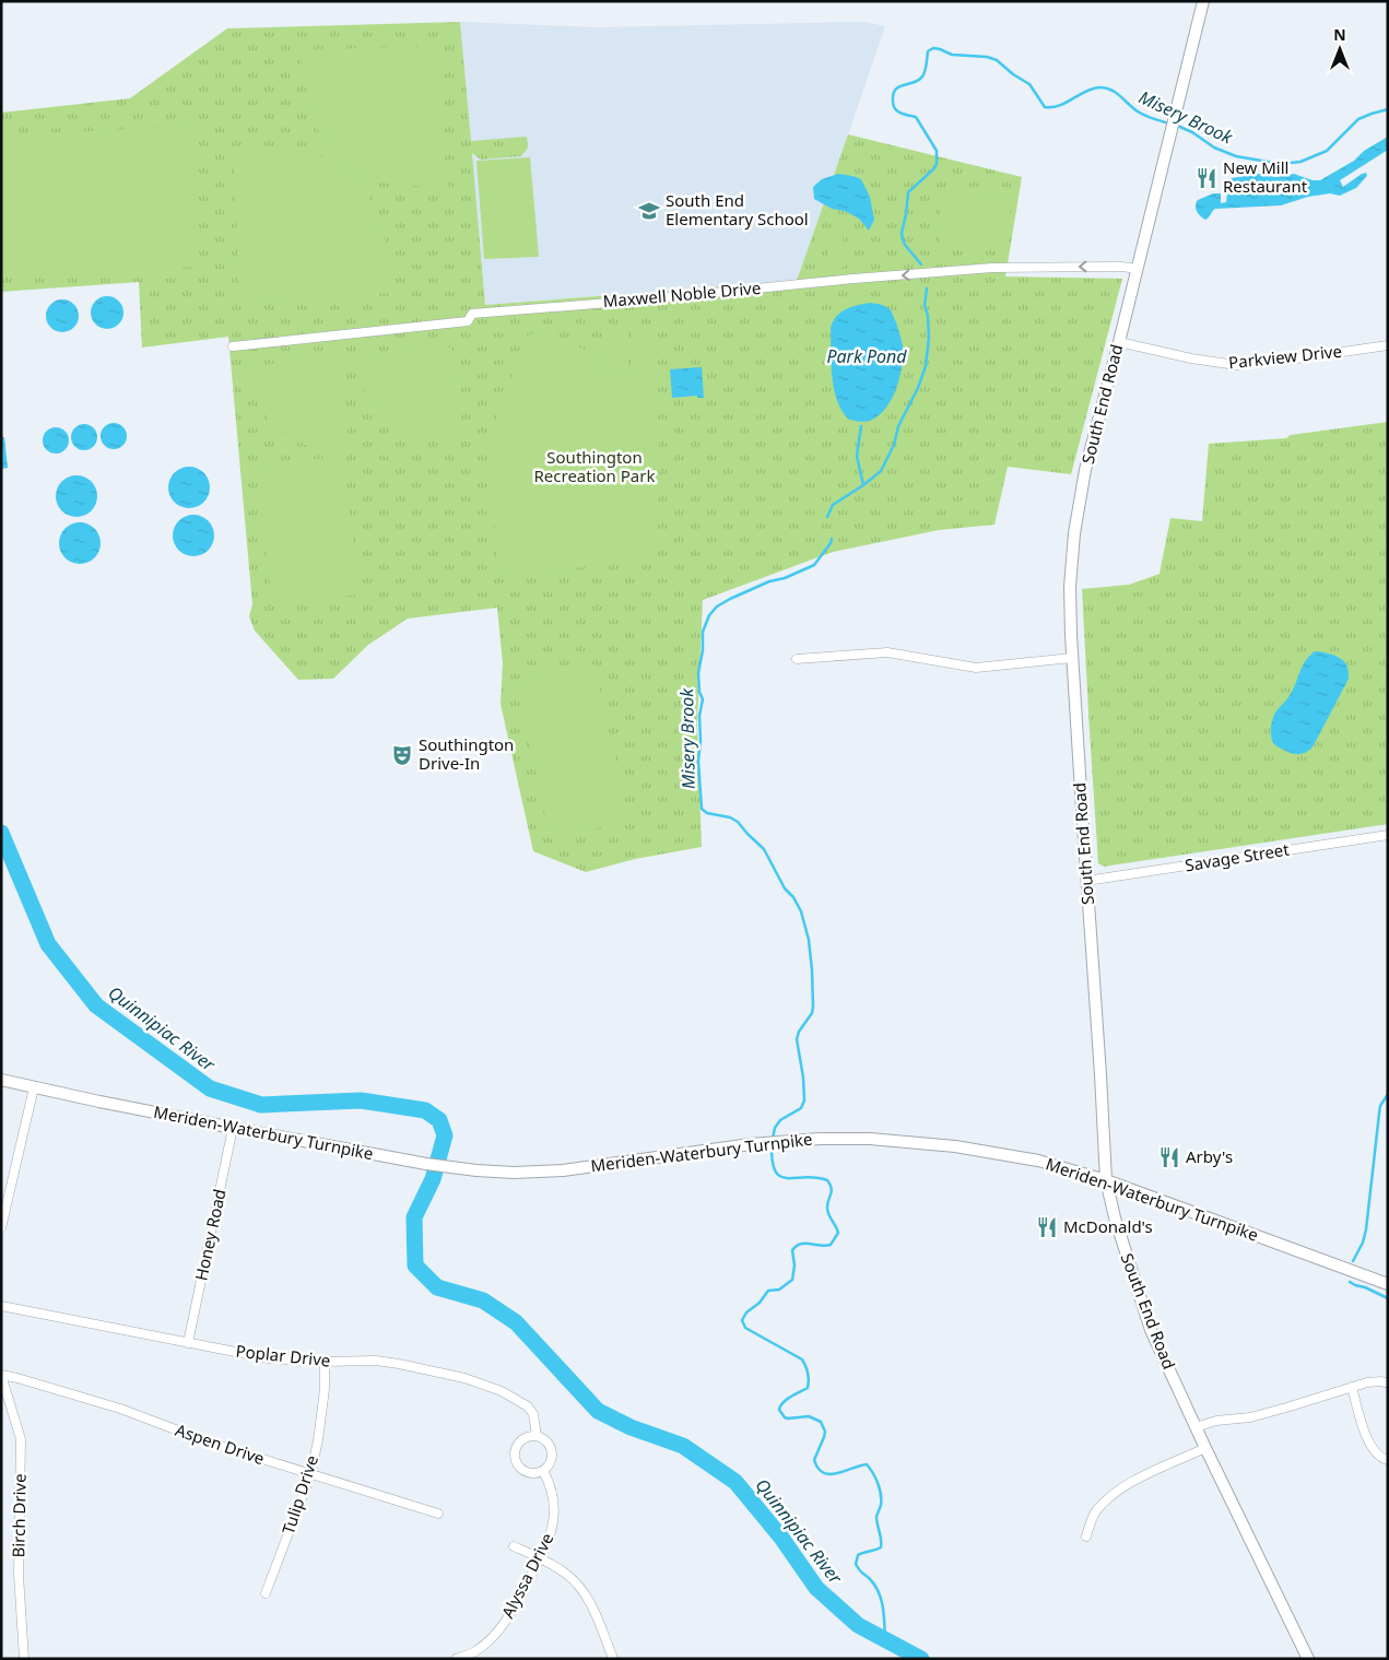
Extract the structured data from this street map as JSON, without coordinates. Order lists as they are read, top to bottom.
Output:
{
  "streets": {
    "street": [
      "Maxwell Noble Drive",
      "Parkview Drive",
      "South End Road",
      "Savage Street",
      "Meriden-Waterbury Turnpike",
      "Honey Road",
      "Poplar Drive",
      "Aspen Drive",
      "Tulip Drive",
      "Birch Drive",
      "Alyssa Drive"
    ]
  },
  "crossings": [
    ["Maxwell Noble Drive", "South End Road"],
    ["Parkview Drive", "South End Road"],
    ["South End Road", "Savage Street"],
    ["South End Road", "Meriden-Waterbury Turnpike"],
    ["Meriden-Waterbury Turnpike", "Honey Road"],
    ["Honey Road", "Poplar Drive"],
    ["Poplar Drive", "Tulip Drive"],
    ["Poplar Drive", "Alyssa Drive"],
    ["Aspen Drive", "Tulip Drive"],
    ["Aspen Drive", "Birch Drive"]
  ],
  "one_way": ["Maxwell Noble Drive"],
  "water": ["Misery Brook", "Park Pond", "Quinnipiac River"],
  "parks": ["Southington Recreation Park"],
  "places": {
    "restaurant": ["New Mill Restaurant", "Arby's", "McDonald's"],
    "school or university": ["South End Elementary School"],
    "theatre": ["Southington Drive-In"]
  },
  "north": "top"
}
